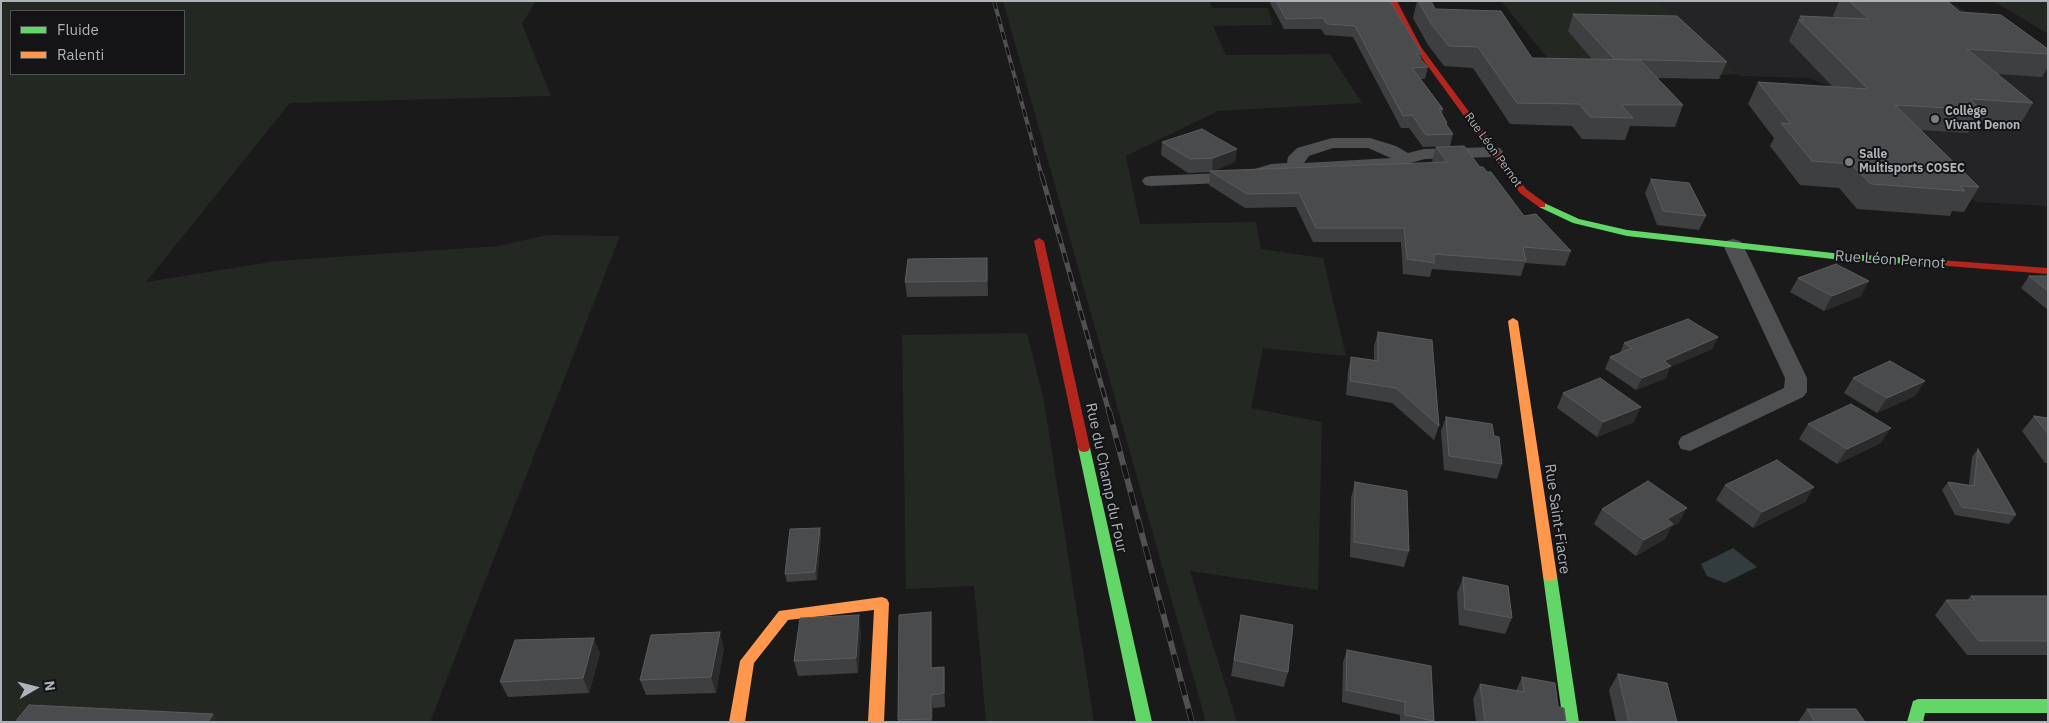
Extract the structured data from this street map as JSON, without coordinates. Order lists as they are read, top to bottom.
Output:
{
  "streets": {
    "street": ["Rue Léon Pernot", "Rue du Champ du Four", "Rue Saint-Fiacre"]
  },
  "places": ["Collège Vivant Denon", "Salle Multisports COSEC"],
  "legend": ["Fluide", "Ralenti"],
  "north": "right"
}
